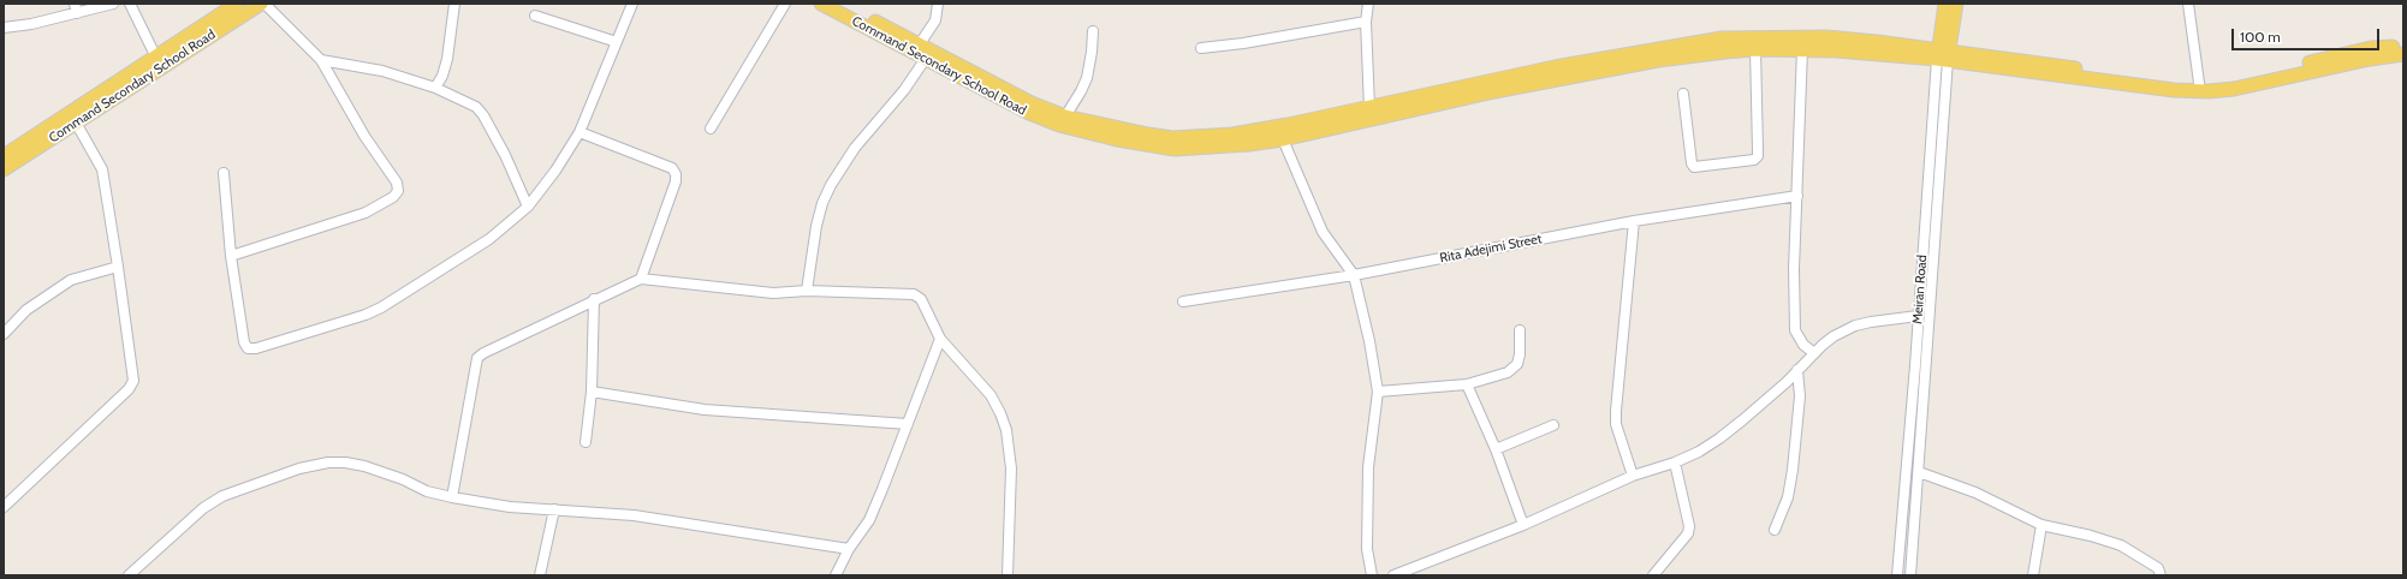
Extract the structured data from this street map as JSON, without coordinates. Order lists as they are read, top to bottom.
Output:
{
  "streets": {
    "main road": ["Command Secondary School Road", "Meiran Road"],
    "street": ["Rita Adejimi Street"]
  },
  "scale_bar": "100 m"
}
